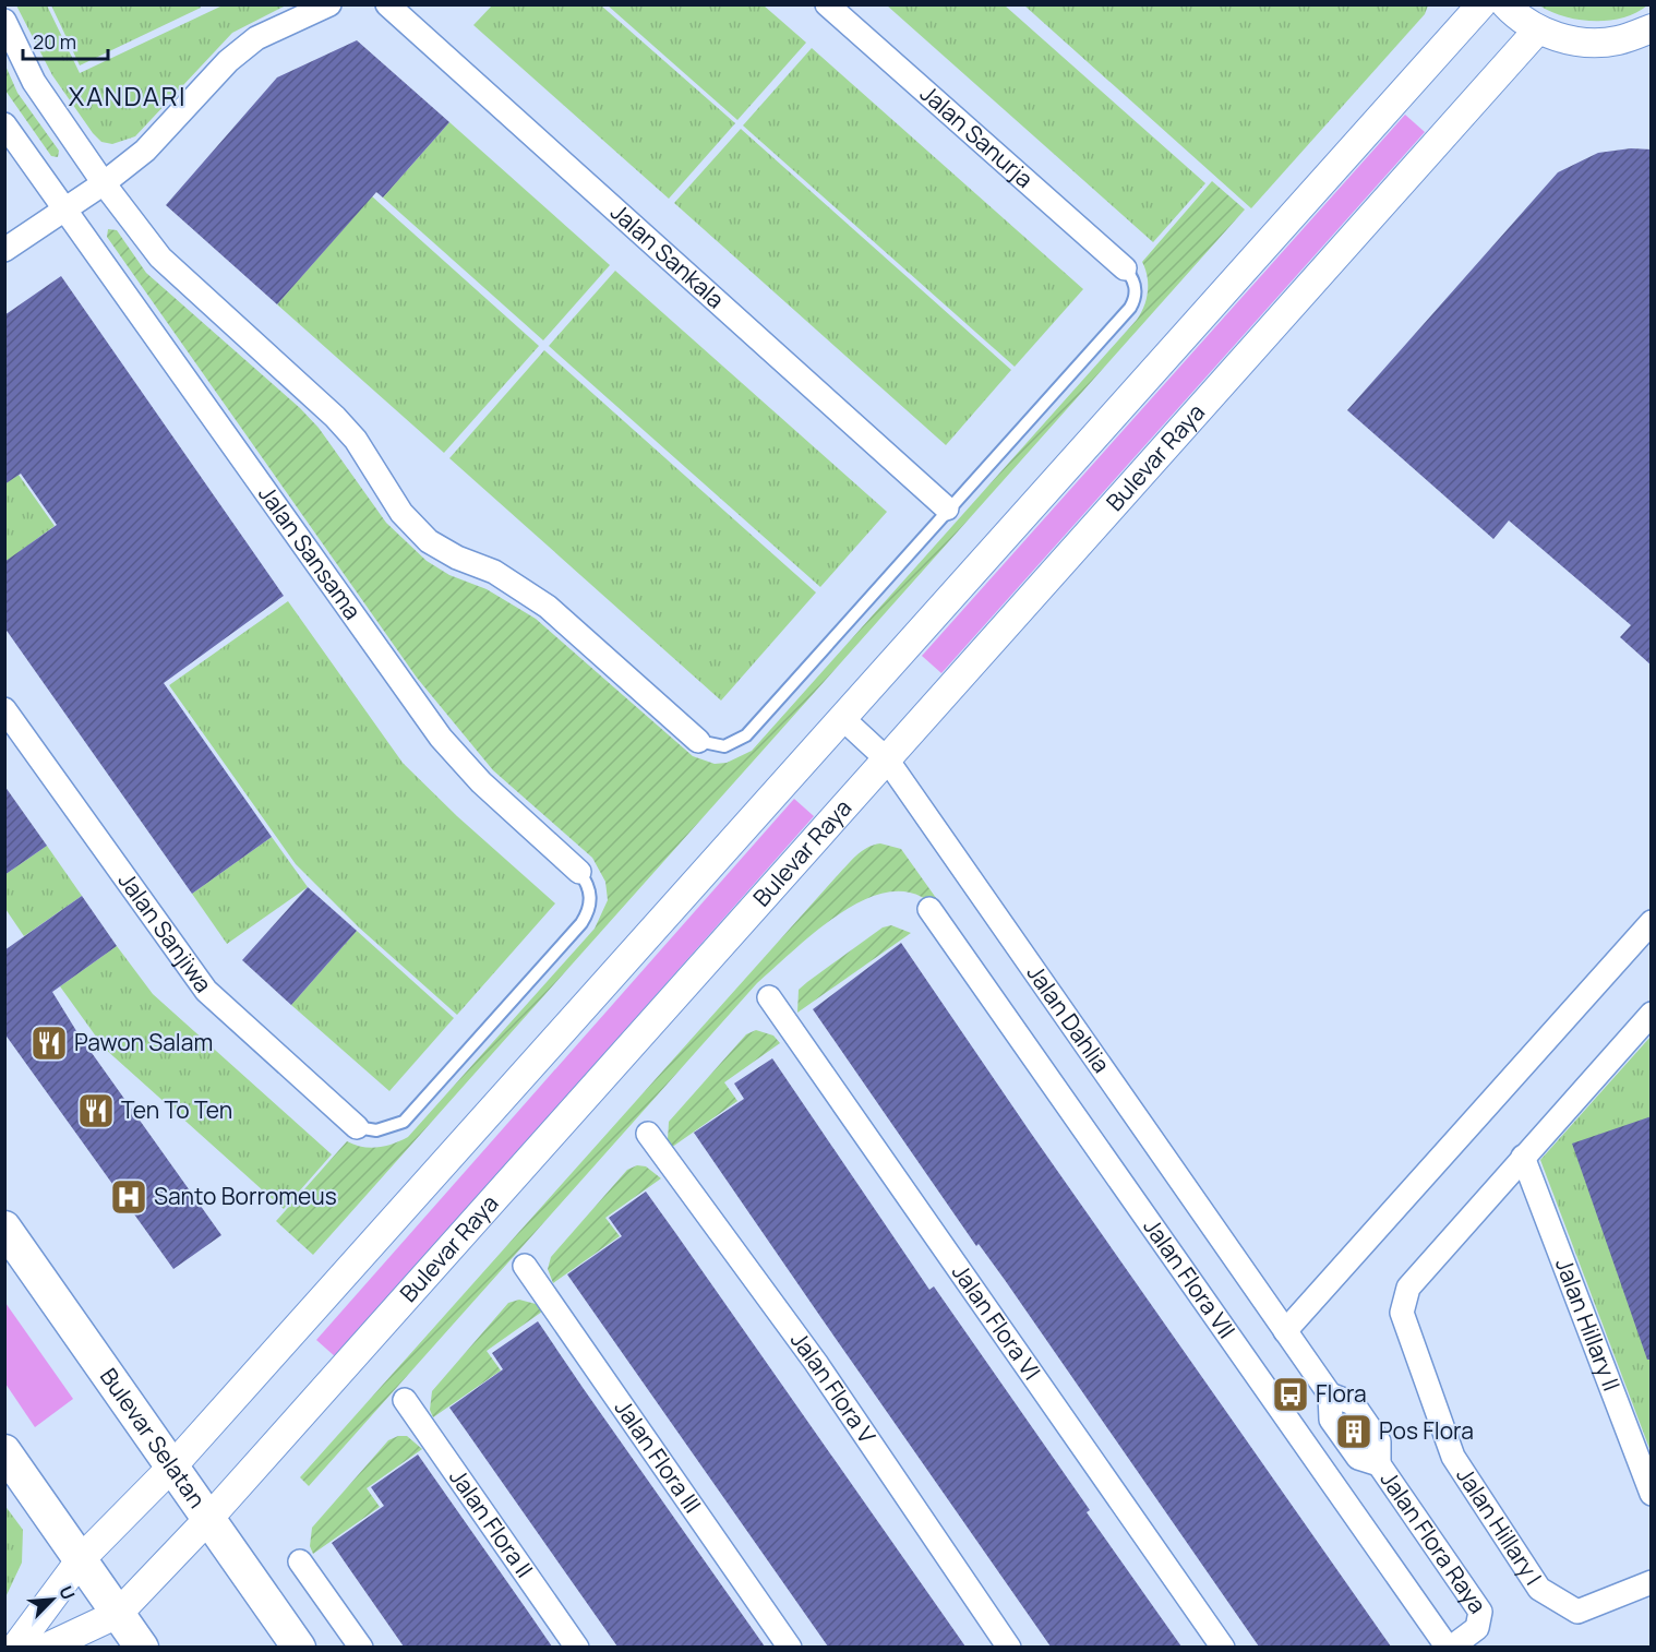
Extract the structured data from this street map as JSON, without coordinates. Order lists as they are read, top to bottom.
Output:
{
  "streets": {
    "main road": ["Bulevar Selatan"],
    "street": [
      "Jalan Sanurja",
      "Jalan Sankala",
      "Bulevar Raya",
      "Jalan Sansama",
      "Jalan Sanjiwa",
      "Jalan Dahlia",
      "Jalan Flora VII",
      "Jalan Flora VI",
      "Jalan Hillary II",
      "Jalan Flora V",
      "Jalan Flora III",
      "Jalan Flora II",
      "Jalan Hillary I",
      "Jalan Flora Raya"
    ]
  },
  "crossings": [
    ["Bulevar Raya", "Jalan Dahlia"],
    ["Bulevar Raya", "Bulevar Selatan"],
    ["Jalan Dahlia", "Jalan Flora Raya"],
    ["Jalan Flora VII", "Jalan Flora Raya"],
    ["Jalan Hillary II", "Jalan Hillary I"]
  ],
  "districts": ["XANDARI"],
  "places": {
    "restaurant": ["Pawon Salam", "Ten To Ten"],
    "hospital": ["Santo Borromeus"],
    "bus stop": ["Flora"],
    "building": ["Pos Flora"]
  },
  "scale_bar": "20 m",
  "north": "top right"
}
